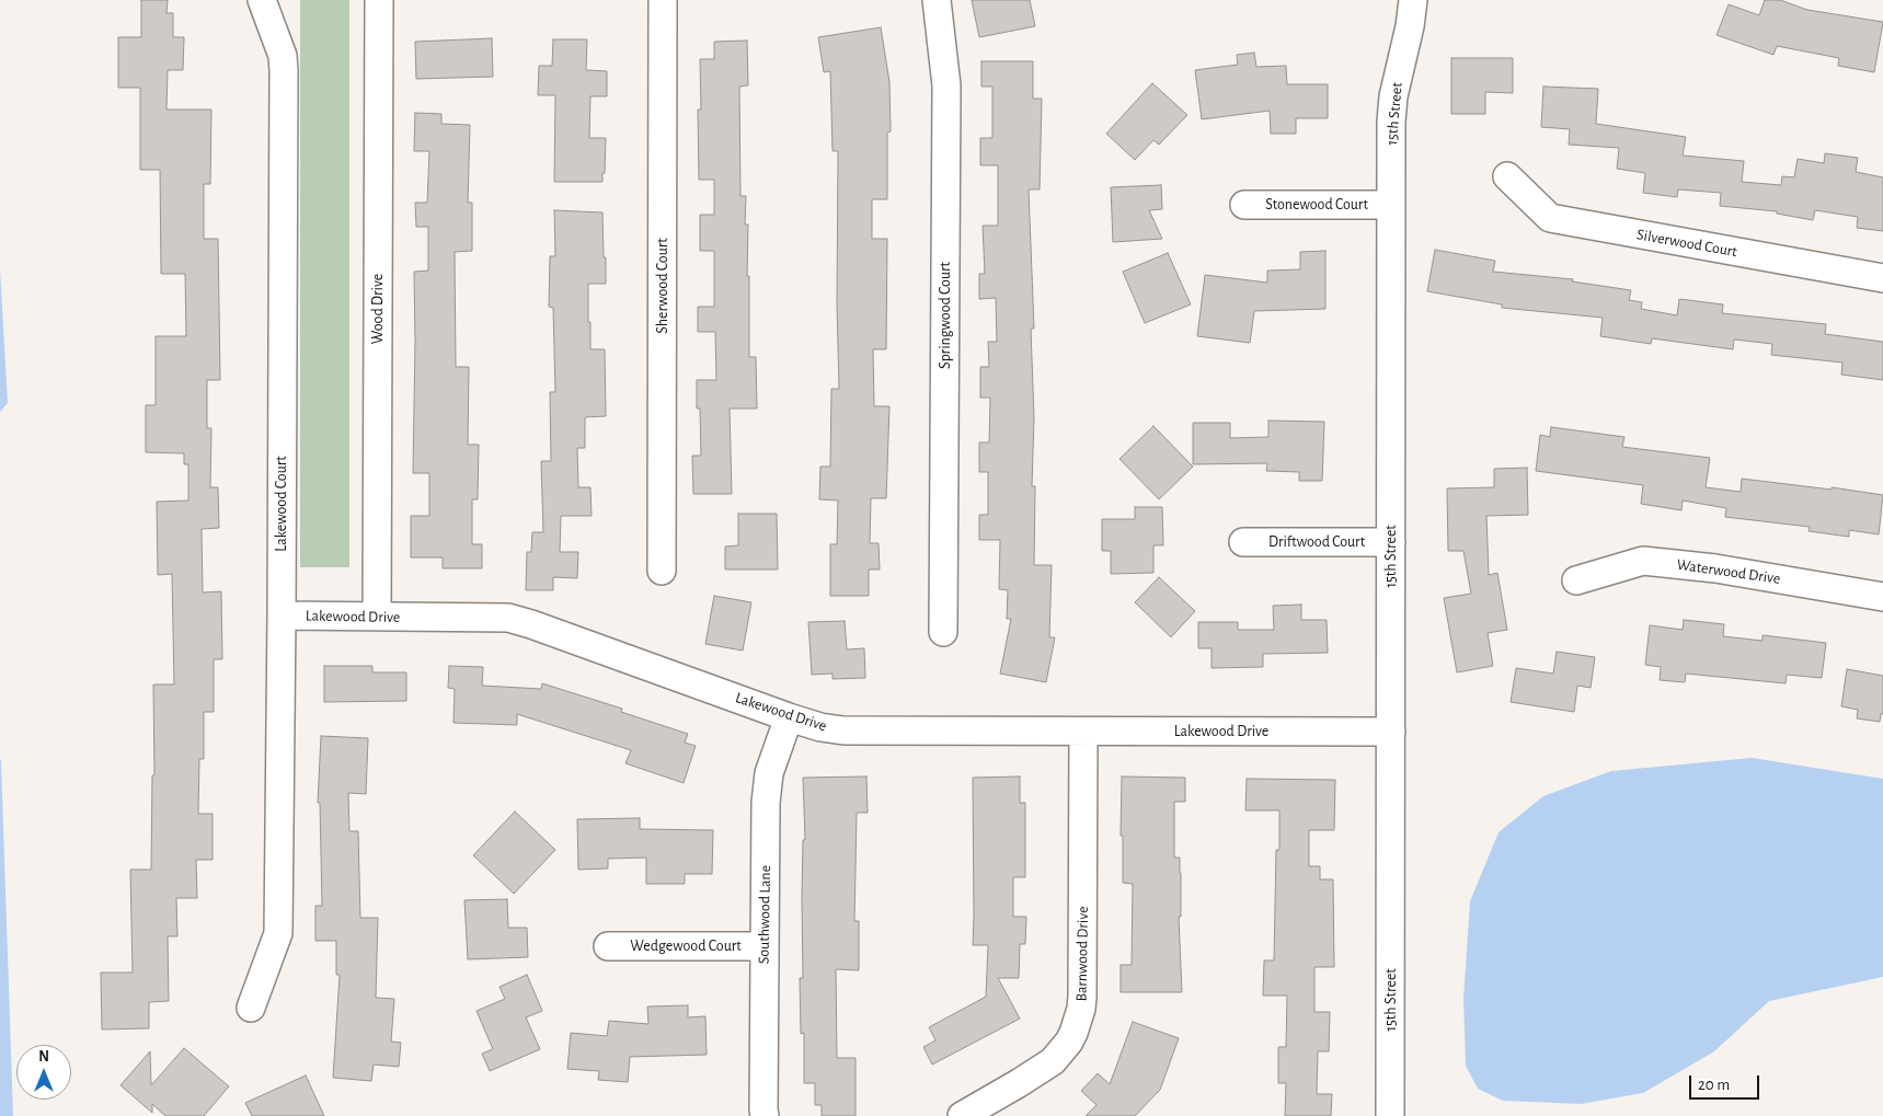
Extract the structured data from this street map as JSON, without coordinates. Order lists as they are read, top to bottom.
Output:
{
  "streets": {
    "street": [
      "15th Street",
      "Stonewood Court",
      "Silverwood Court",
      "Sherwood Court",
      "Wood Drive",
      "Springwood Court",
      "Lakewood Court",
      "Driftwood Court",
      "Waterwood Drive",
      "Lakewood Drive",
      "Southwood Lane",
      "Wedgewood Court",
      "Barnwood Drive"
    ]
  },
  "crossings": [
    ["15th Street", "Stonewood Court"],
    ["15th Street", "Driftwood Court"],
    ["15th Street", "Lakewood Drive"],
    ["Wood Drive", "Lakewood Drive"],
    ["Lakewood Court", "Lakewood Drive"],
    ["Lakewood Drive", "Southwood Lane"],
    ["Lakewood Drive", "Barnwood Drive"],
    ["Southwood Lane", "Wedgewood Court"]
  ],
  "scale_bar": "20 m",
  "north": "top"
}
